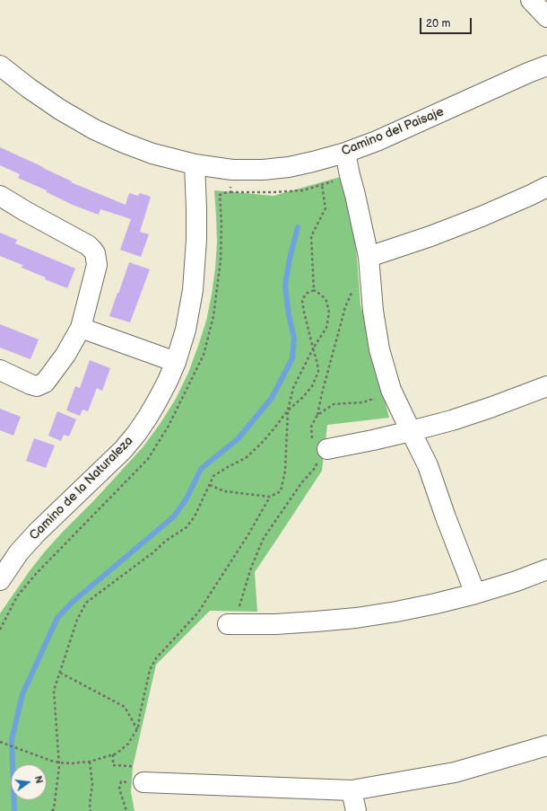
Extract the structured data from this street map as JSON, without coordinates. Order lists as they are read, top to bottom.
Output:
{
  "streets": {
    "street": ["Camino del Paisaje", "Camino de la Naturaleza"]
  },
  "crossings": [
    ["Camino del Paisaje", "Camino de la Naturaleza"]
  ],
  "scale_bar": "20 m",
  "north": "right"
}
